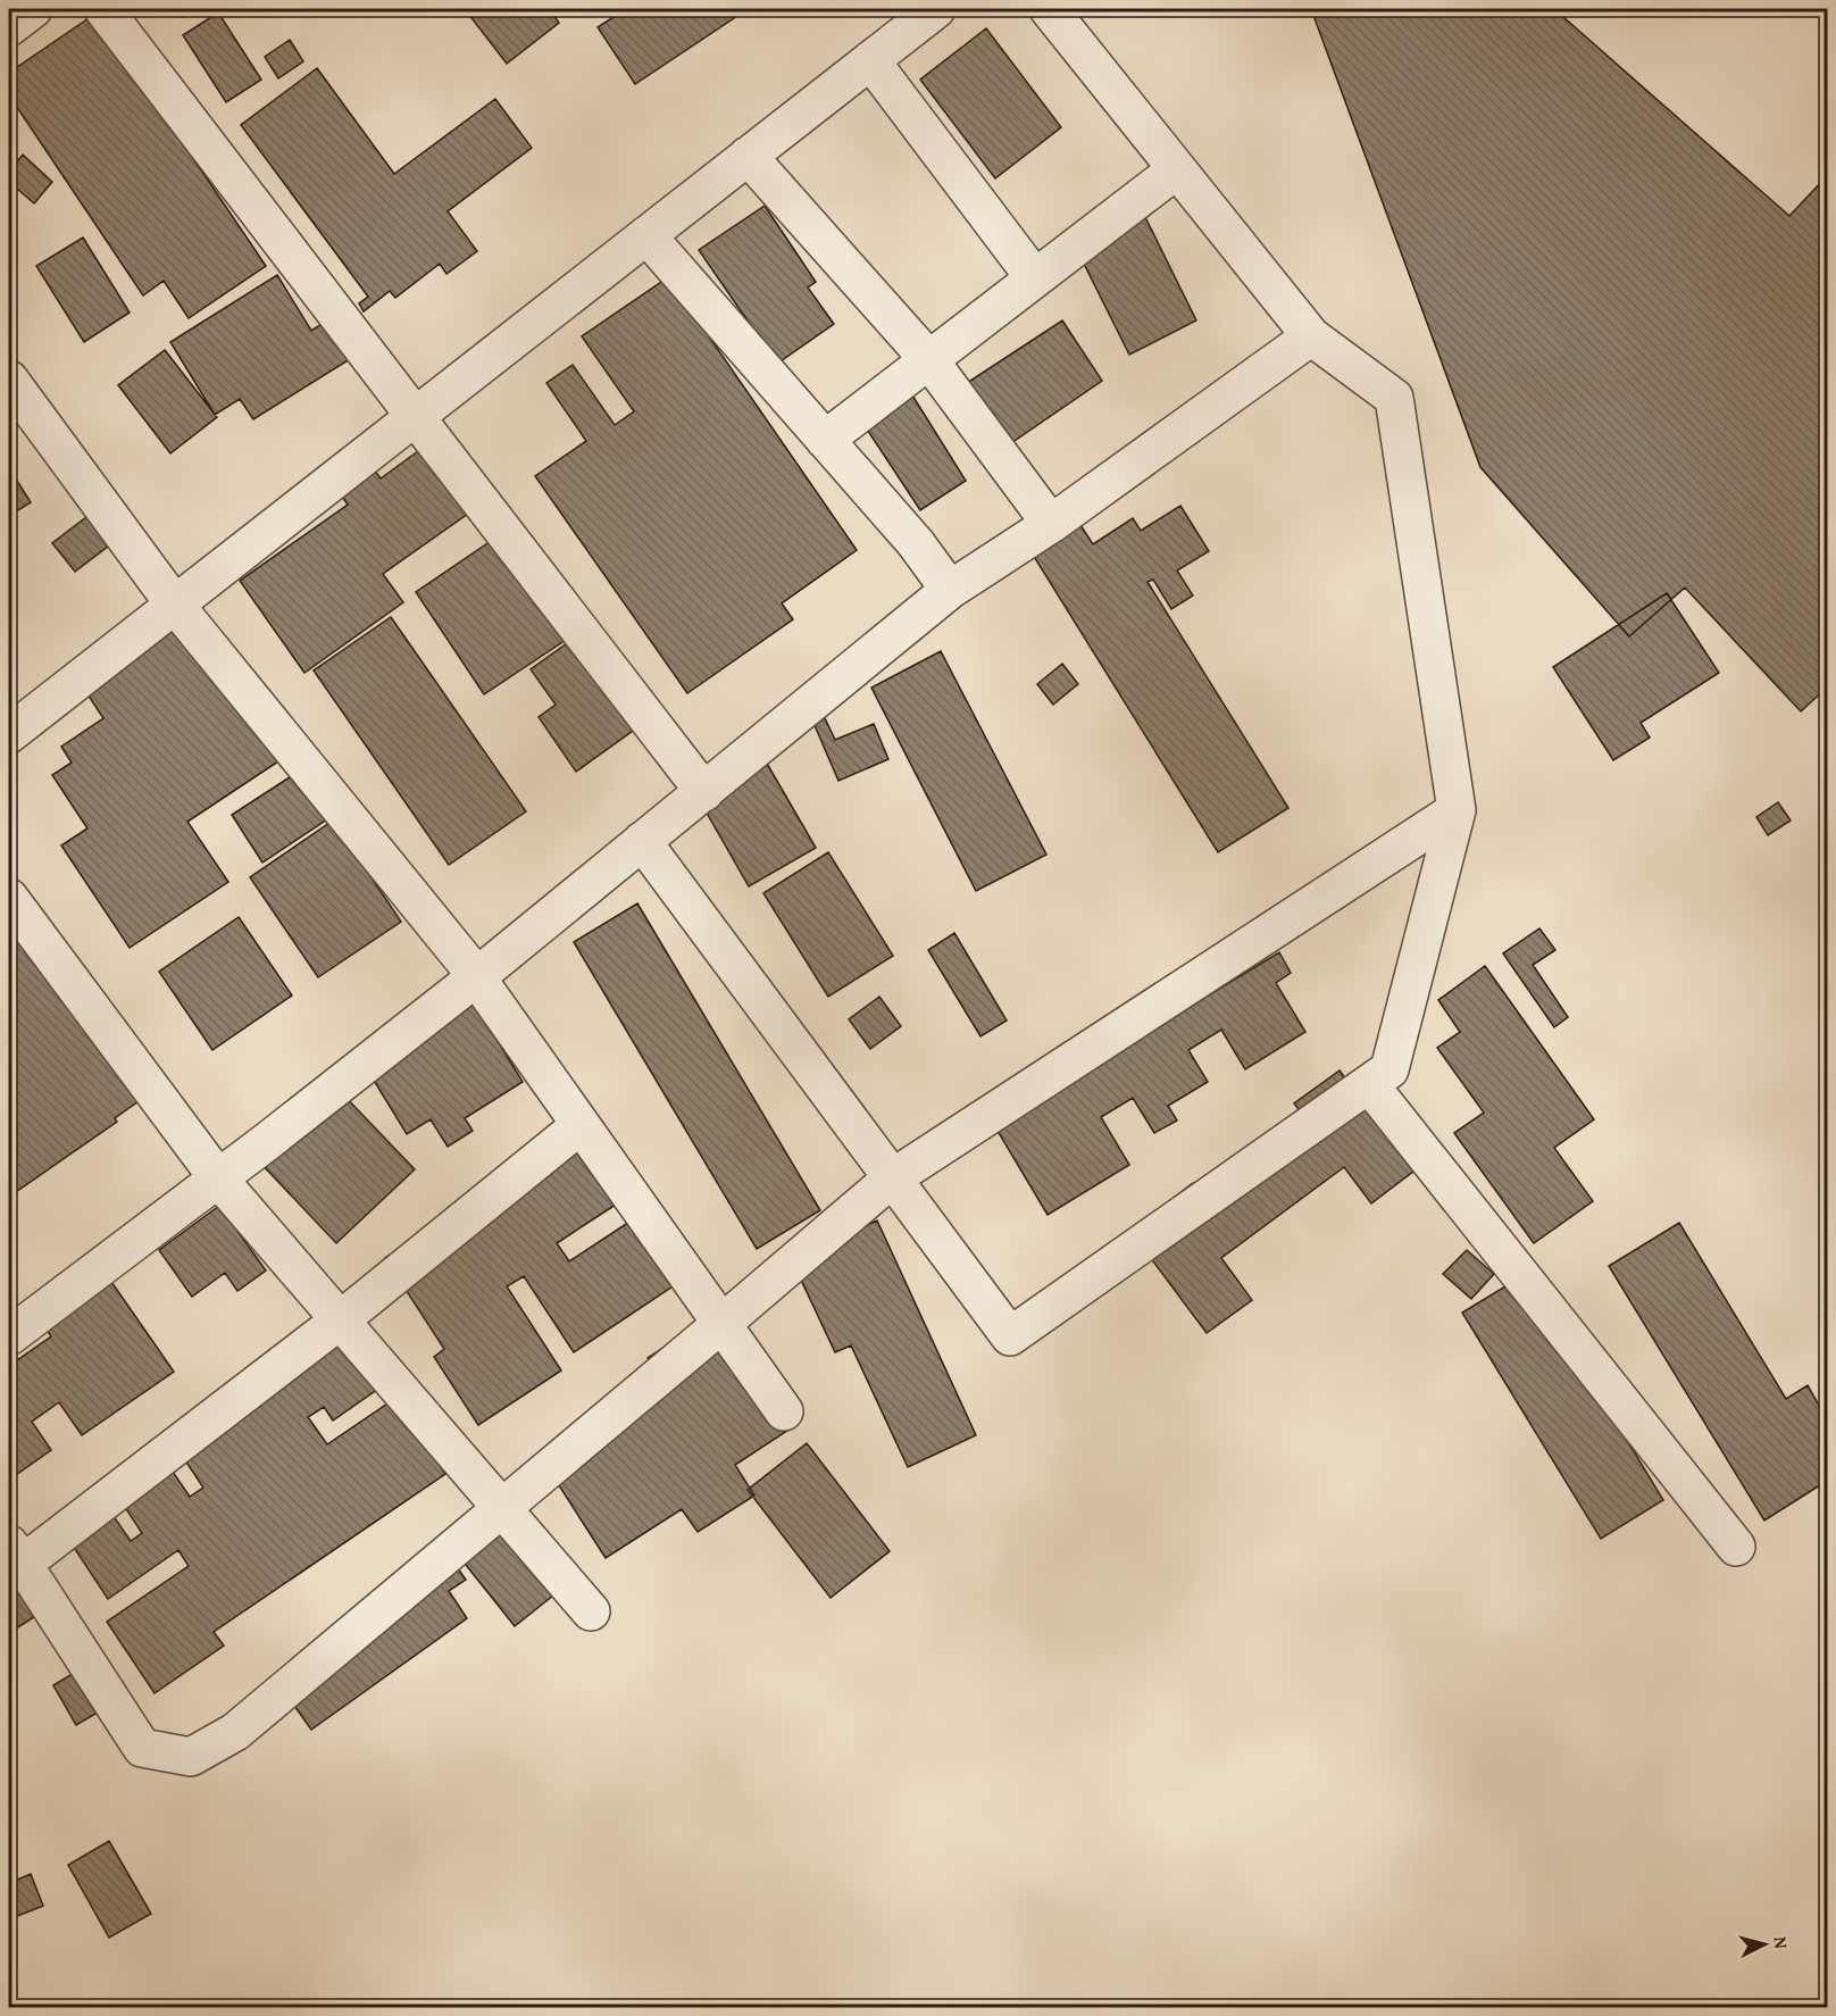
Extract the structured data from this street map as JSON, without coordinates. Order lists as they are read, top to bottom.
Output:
{
  "north": "right"
}
